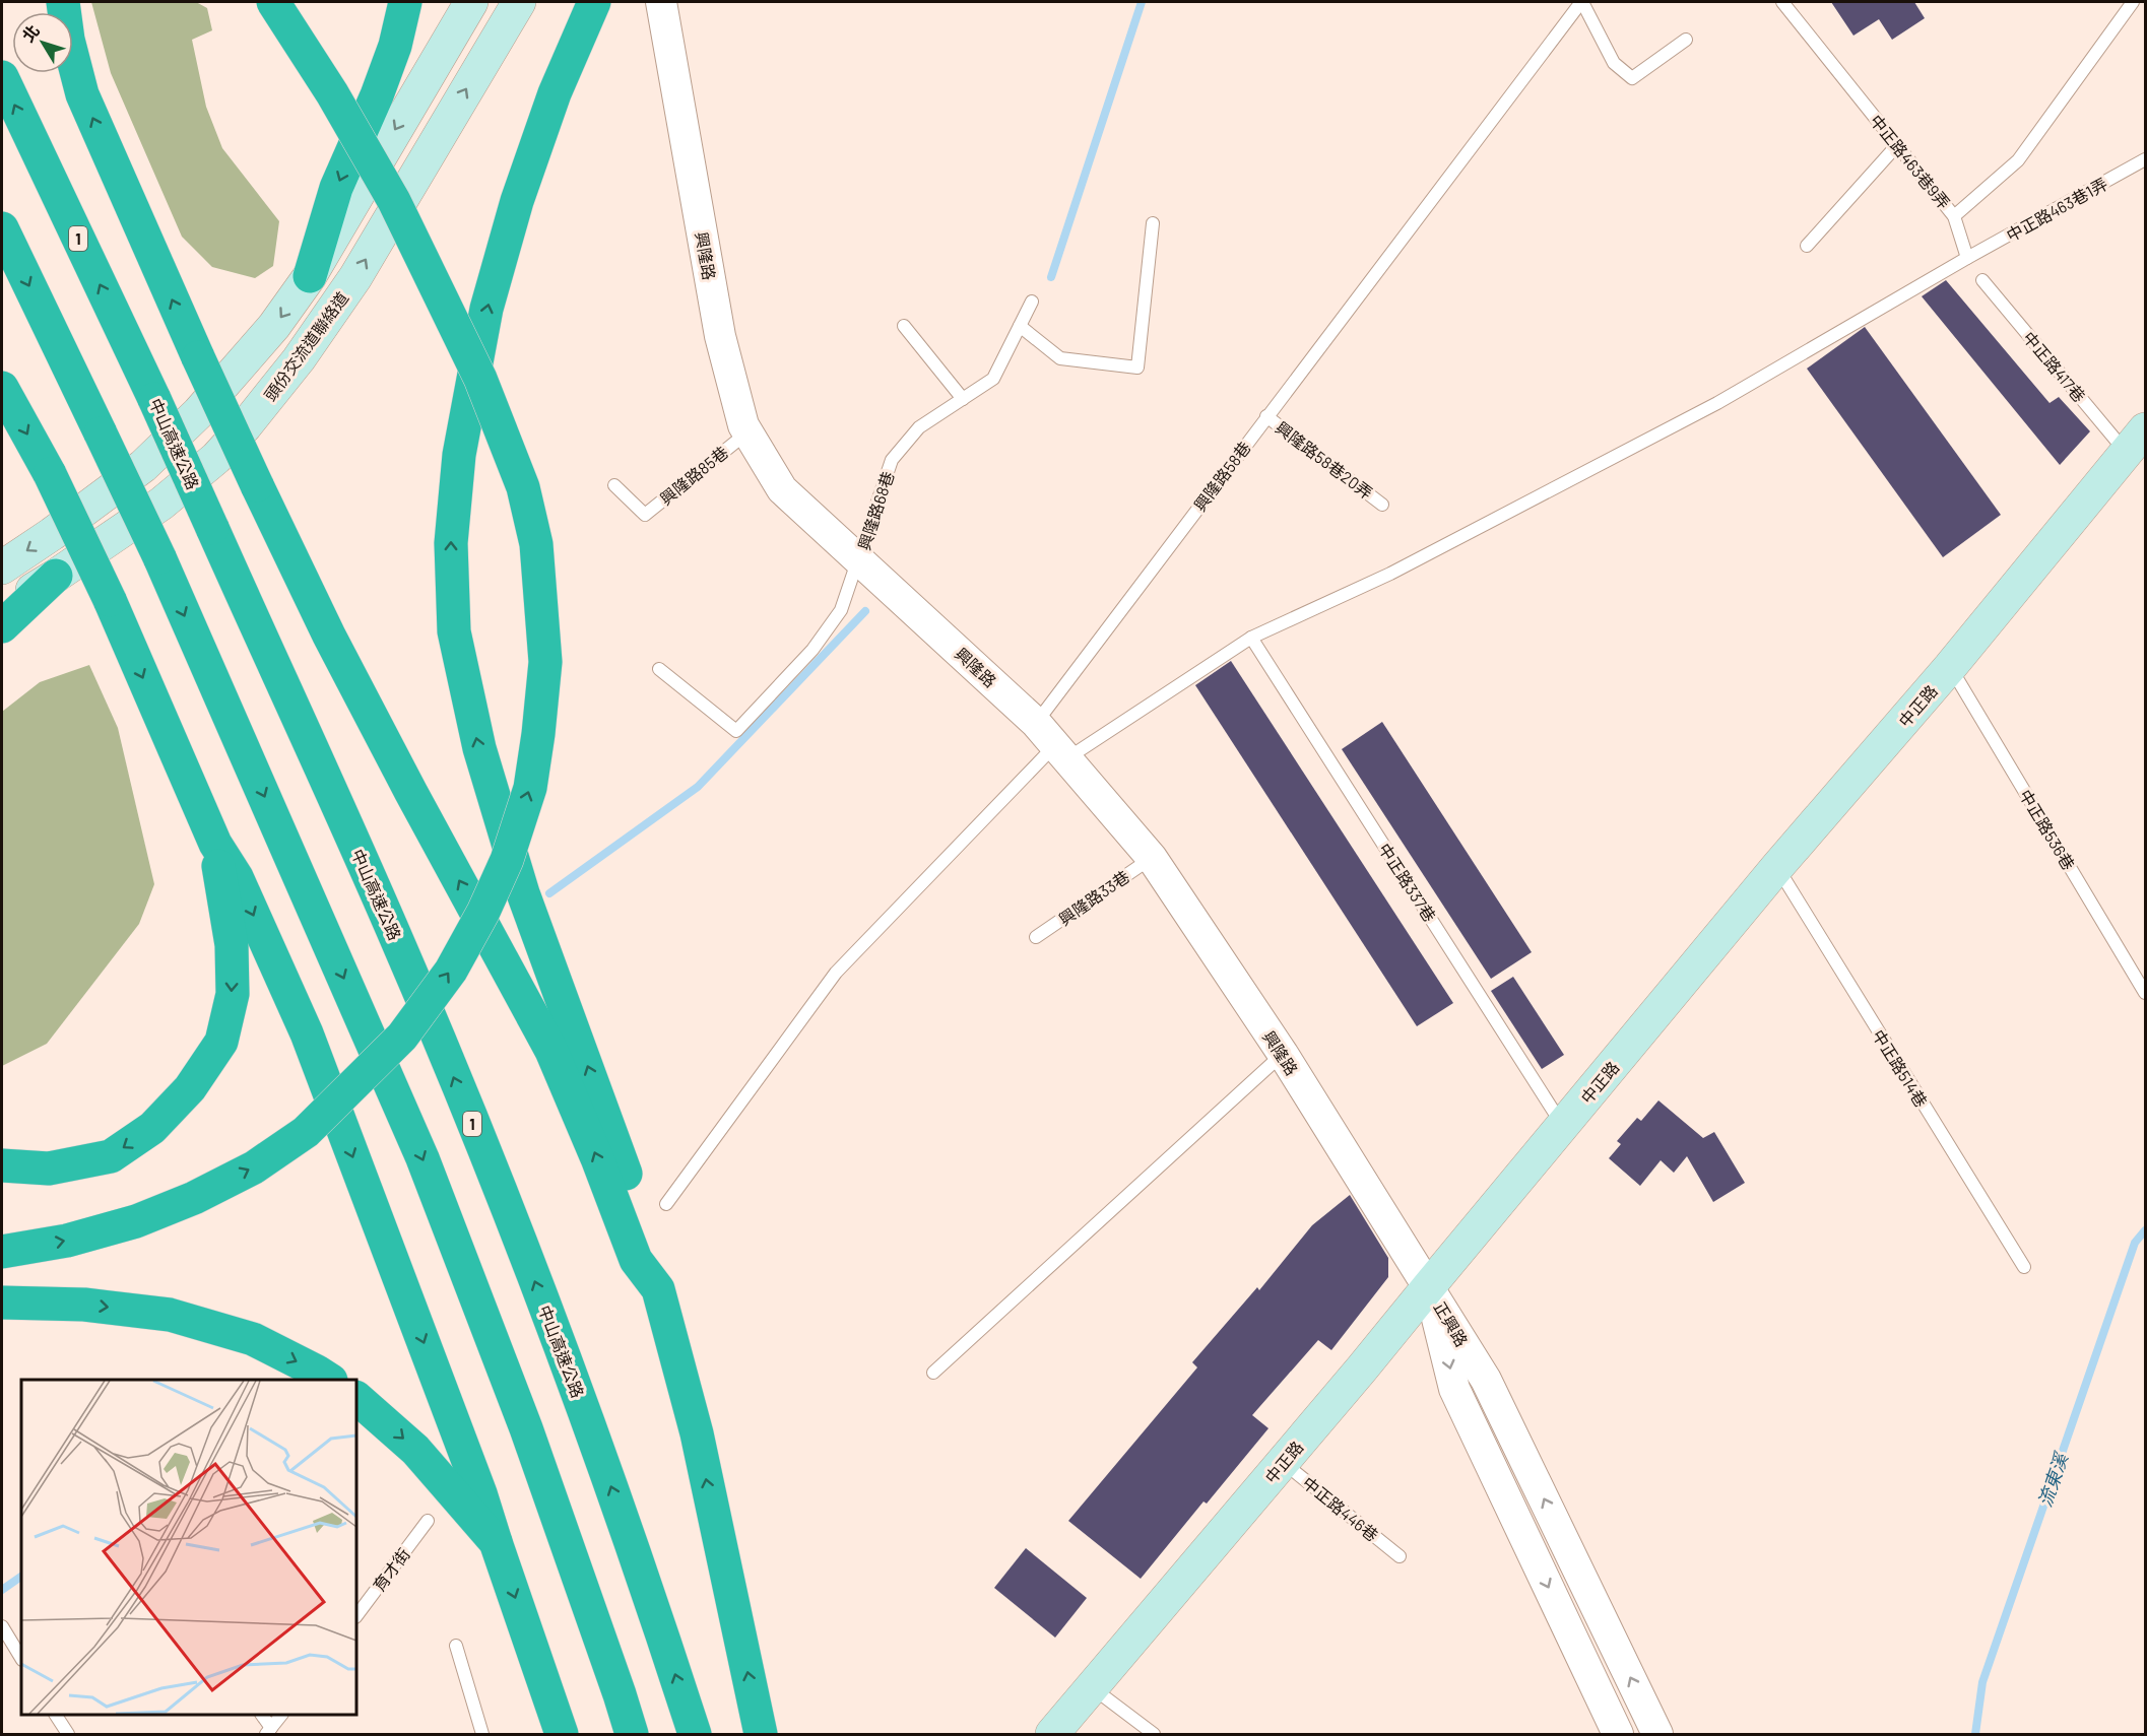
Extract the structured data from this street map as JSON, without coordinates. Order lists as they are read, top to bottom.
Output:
{
  "streets": {
    "highway": ["1", "中山高速公路"],
    "main road": ["頭份交流道聯絡道", "中正路"],
    "street": ["興隆路", "正興路"],
    "lane": [
      "中正路463巷9弄",
      "中正路463巷1弄",
      "中正路417巷",
      "興隆路58巷20弄",
      "興隆路85巷",
      "興隆路58巷",
      "興隆路68巷",
      "中正路536巷",
      "中正路337巷",
      "興隆路33巷",
      "中正路514巷",
      "中正路446巷",
      "育才街"
    ]
  },
  "crossings": [
    ["中正路463巷1弄", "興隆路"],
    ["中正路463巷1弄", "興隆路58巷"],
    ["中正路463巷1弄", "中正路337巷"],
    ["興隆路", "興隆路85巷"],
    ["興隆路", "興隆路58巷"],
    ["興隆路", "興隆路68巷"],
    ["興隆路", "中正路"],
    ["興隆路", "興隆路33巷"],
    ["興隆路", "正興路"],
    ["中正路417巷", "中正路"],
    ["興隆路58巷20弄", "興隆路58巷"],
    ["中正路", "中正路536巷"],
    ["中正路", "中正路337巷"],
    ["中正路", "中正路514巷"],
    ["中正路", "正興路"],
    ["中正路", "中正路446巷"]
  ],
  "water": ["流東溪"],
  "north": "top left"
}
